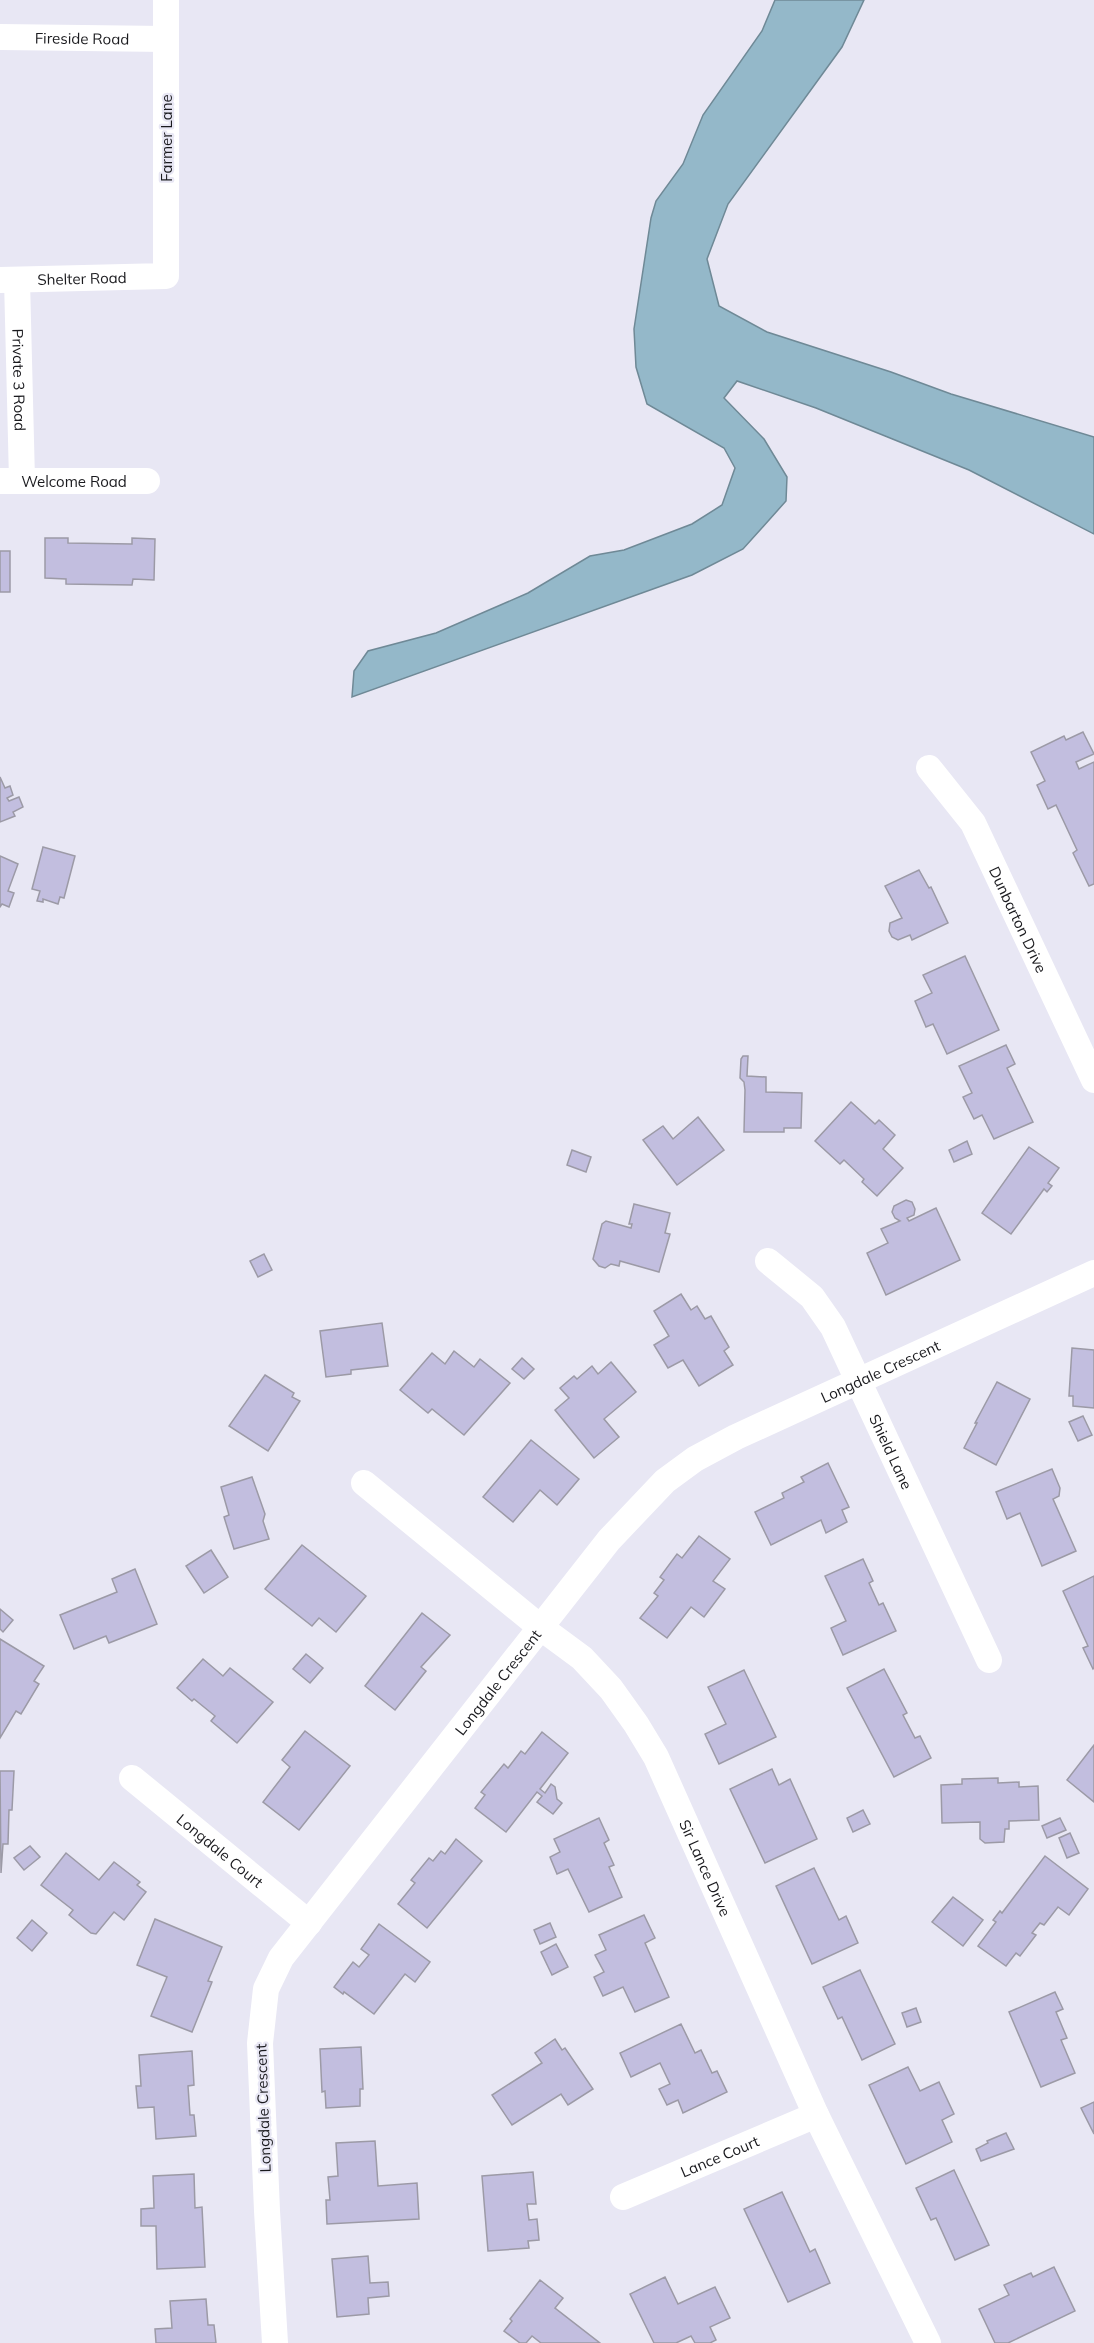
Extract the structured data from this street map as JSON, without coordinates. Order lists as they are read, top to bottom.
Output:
{
  "streets": {
    "street": [
      "Fireside Road",
      "Farmer Lane",
      "Shelter Road",
      "Private 3 Road",
      "Welcome Road",
      "Dunbarton Drive",
      "Longdale Crescent",
      "Shield Lane",
      "Longdale Court",
      "Sir Lance Drive",
      "Lance Court"
    ]
  },
  "crossings": [
    ["Fireside Road", "Farmer Lane"],
    ["Farmer Lane", "Shelter Road"],
    ["Shelter Road", "Private 3 Road"],
    ["Private 3 Road", "Welcome Road"],
    ["Longdale Crescent", "Shield Lane"],
    ["Longdale Crescent", "Longdale Court"],
    ["Longdale Crescent", "Sir Lance Drive"],
    ["Sir Lance Drive", "Lance Court"]
  ]
}
